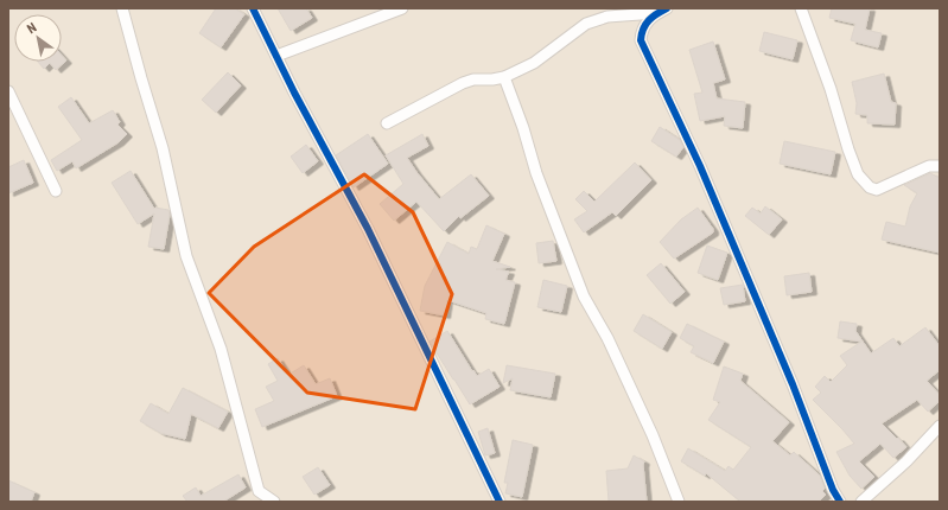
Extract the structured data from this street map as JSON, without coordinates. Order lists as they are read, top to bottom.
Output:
{
  "north": "top left"
}
